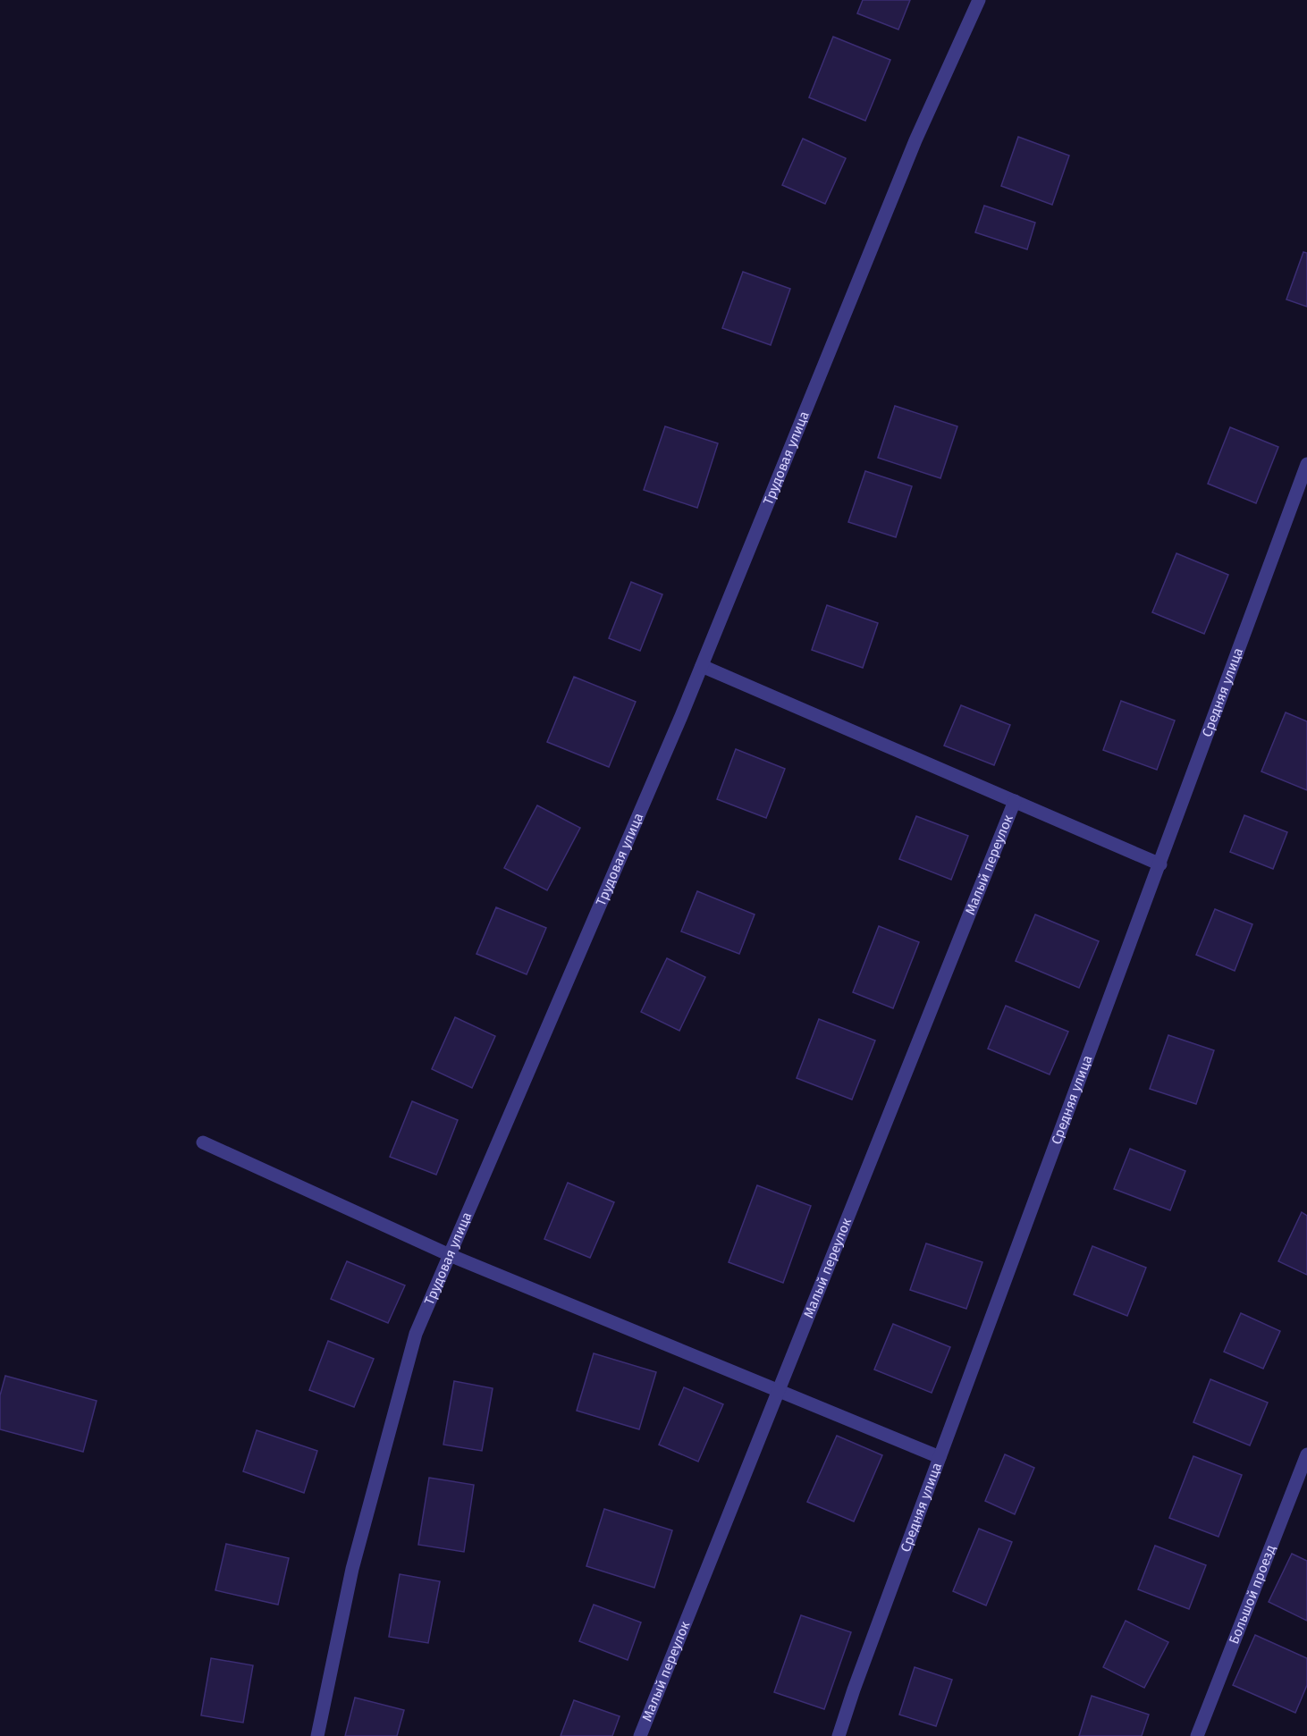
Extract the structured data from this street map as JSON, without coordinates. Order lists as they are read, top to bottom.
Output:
{
  "streets": {
    "street": [
      "Трудовая улица",
      "Средняя улица",
      "Малый переулок",
      "Большой проезд"
    ]
  }
}
